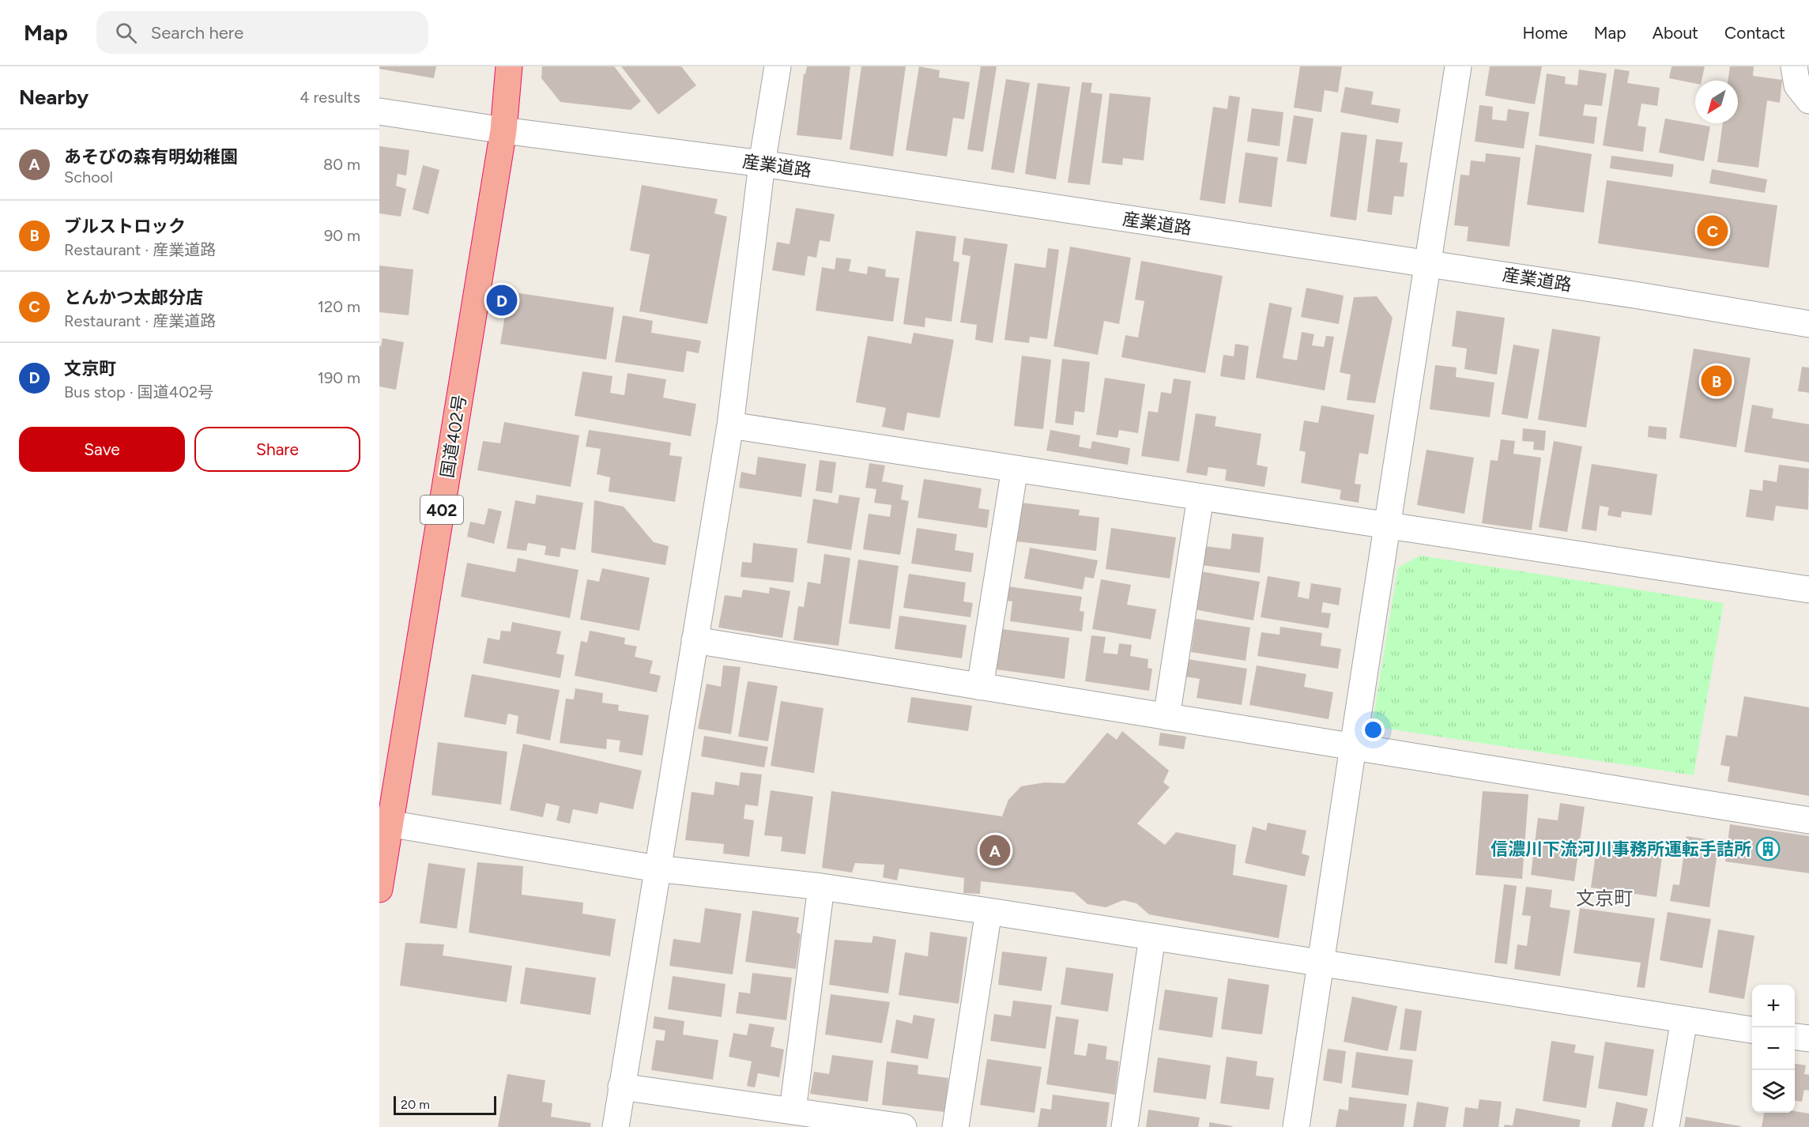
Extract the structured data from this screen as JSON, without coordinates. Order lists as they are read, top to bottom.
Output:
{
  "streets": {
    "highway": ["国道402号", "402"],
    "street": ["産業道路"]
  },
  "crossings": [
    ["産業道路", "国道402号"]
  ],
  "districts": ["文京町"],
  "places": {
    "building": ["信濃川下流河川事務所運転手詰所"]
  },
  "scale_bar": "20 m",
  "north": "bottom left",
  "page": {
    "header": "Map",
    "search": "Search here",
    "nav": [
      "Home",
      "Map",
      "About",
      "Contact"
    ],
    "heading": ["Nearby", "4 results"],
    "list": [
      {
        "mark": "A",
        "name": "あそびの森有明幼稚園",
        "note": "School",
        "value": "80 m"
      },
      {
        "mark": "B",
        "name": "ブルストロック",
        "note": "Restaurant · 産業道路",
        "value": "90 m"
      },
      {
        "mark": "C",
        "name": "とんかつ太郎分店",
        "note": "Restaurant · 産業道路",
        "value": "120 m"
      },
      {
        "mark": "D",
        "name": "文京町",
        "note": "Bus stop · 国道402号",
        "value": "190 m"
      }
    ],
    "pins": [
      "C",
      "D",
      "B",
      "A"
    ],
    "buttons": ["Save", "Share"],
    "map_buttons": ["+", "−"],
    "scale": "20 m"
  }
}
